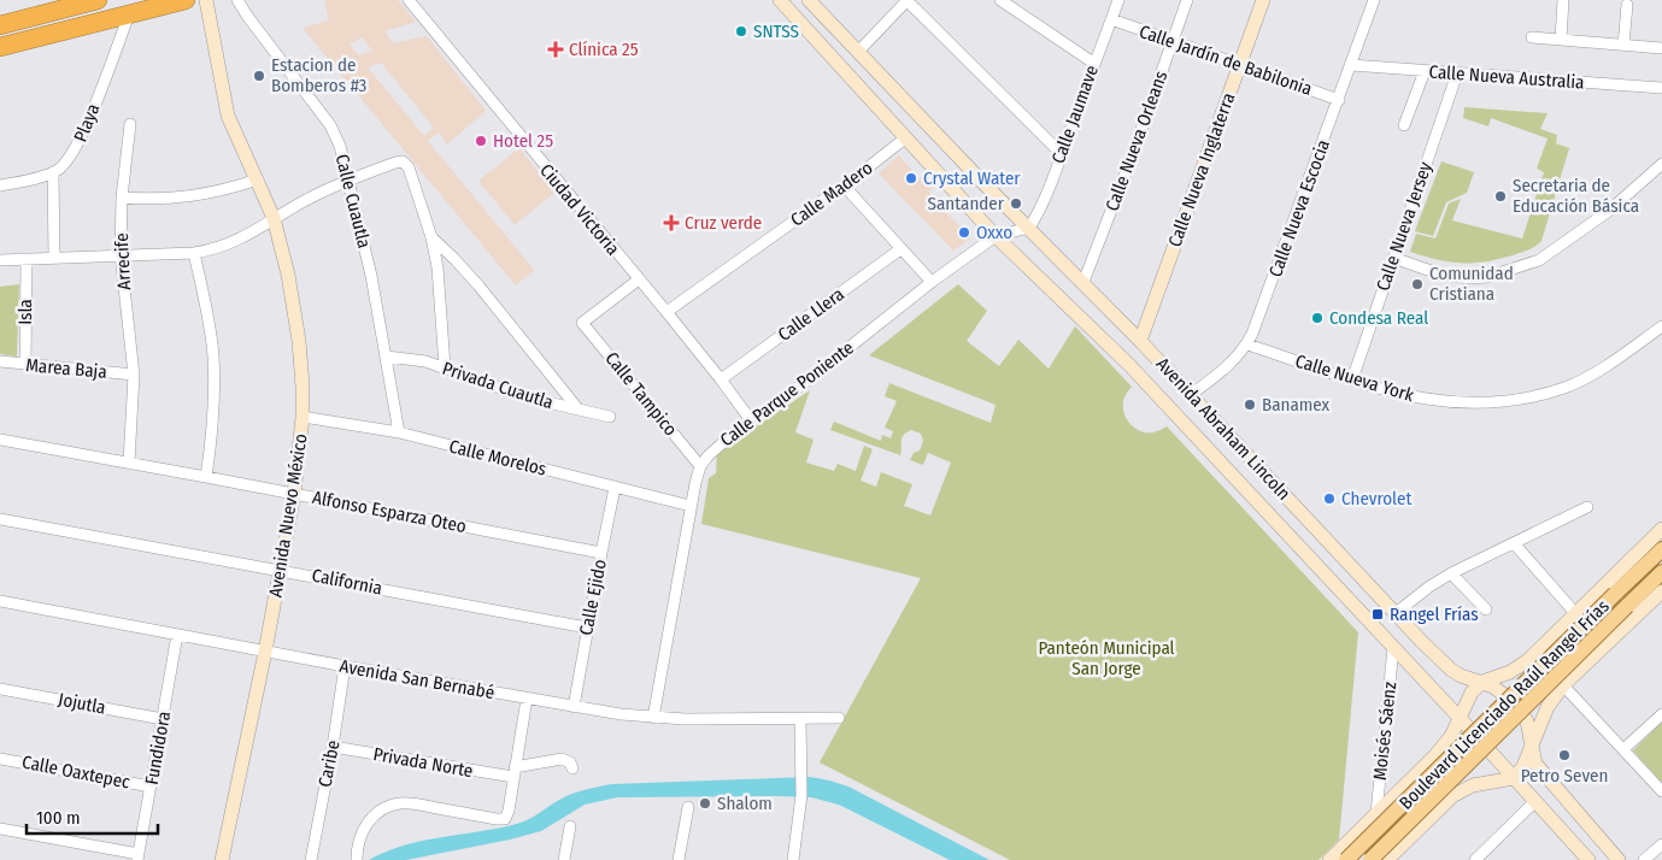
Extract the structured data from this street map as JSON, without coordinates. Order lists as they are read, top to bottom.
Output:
{
  "streets": {
    "main road": [
      "Calle Nueva Inglaterra",
      "Avenida Abraham Lincoln",
      "Avenida Nuevo México",
      "Boulevard Licenciado Raúl Rangel Frías"
    ],
    "street": [
      "Calle Jardín de Babilonia",
      "Calle Nueva Australia",
      "Calle Jaumave",
      "Playa",
      "Calle Nueva Orleans",
      "Calle Madero",
      "Calle Cuautla",
      "Calle Nueva Escocia",
      "Ciudad Victoria",
      "Calle Nueva Jersey",
      "Arrecife",
      "Isla",
      "Calle Llera",
      "Marea Baja",
      "Calle Nueva York",
      "Privada Cuautla",
      "Calle Tampico",
      "Calle Parque Poniente",
      "Calle Morelos",
      "Alfonso Esparza Oteo",
      "California",
      "Calle Ejido",
      "Avenida San Bernabé",
      "Jojutla",
      "Moisés Sáenz",
      "Fundidora",
      "Privada Norte",
      "Caribe",
      "Calle Oaxtepec"
    ]
  },
  "crossings": [
    ["Calle Jardín de Babilonia", "Calle Jaumave"],
    ["Calle Jardín de Babilonia", "Calle Nueva Orleans"],
    ["Calle Jardín de Babilonia", "Calle Nueva Inglaterra"],
    ["Calle Jardín de Babilonia", "Calle Nueva Escocia"],
    ["Calle Nueva Australia", "Calle Nueva Escocia"],
    ["Calle Nueva Australia", "Calle Nueva Jersey"],
    ["Calle Jaumave", "Avenida Abraham Lincoln"],
    ["Calle Nueva Orleans", "Avenida Abraham Lincoln"],
    ["Calle Nueva Inglaterra", "Avenida Abraham Lincoln"],
    ["Calle Madero", "Ciudad Victoria"],
    ["Calle Cuautla", "Privada Cuautla"],
    ["Calle Cuautla", "Calle Morelos"],
    ["Calle Nueva Escocia", "Calle Nueva York"],
    ["Calle Nueva Escocia", "Avenida Abraham Lincoln"],
    ["Ciudad Victoria", "Calle Llera"],
    ["Ciudad Victoria", "Calle Tampico"],
    ["Ciudad Victoria", "Calle Parque Poniente"],
    ["Calle Nueva Jersey", "Calle Nueva York"],
    ["Arrecife", "Marea Baja"],
    ["Arrecife", "Alfonso Esparza Oteo"],
    ["Isla", "Marea Baja"],
    ["Calle Tampico", "Calle Parque Poniente"],
    ["Calle Parque Poniente", "Calle Morelos"],
    ["Calle Parque Poniente", "Avenida San Bernabé"],
    ["Calle Morelos", "Avenida Nuevo México"],
    ["Calle Morelos", "Calle Ejido"],
    ["Alfonso Esparza Oteo", "Avenida Nuevo México"],
    ["Alfonso Esparza Oteo", "Calle Ejido"],
    ["Avenida Nuevo México", "California"],
    ["Avenida Nuevo México", "Avenida San Bernabé"],
    ["California", "Calle Ejido"],
    ["Calle Ejido", "Avenida San Bernabé"],
    ["Avenida San Bernabé", "Fundidora"],
    ["Avenida San Bernabé", "Caribe"],
    ["Jojutla", "Fundidora"],
    ["Fundidora", "Calle Oaxtepec"],
    ["Privada Norte", "Caribe"]
  ],
  "parks": ["Panteón Municipal San Jorge"],
  "places": {
    "other": [
      "SNTSS",
      "Estacion de Bomberos #3",
      "Hotel 25",
      "Crystal Water",
      "Secretaria de Educación Básica",
      "Santander",
      "Oxxo",
      "Comunidad Cristiana",
      "Condesa Real",
      "Banamex",
      "Chevrolet",
      "Petro Seven",
      "Shalom"
    ],
    "health": ["Clínica 25", "Cruz verde"],
    "transit": ["Rangel Frías"]
  },
  "scale_bar": "100 m"
}
